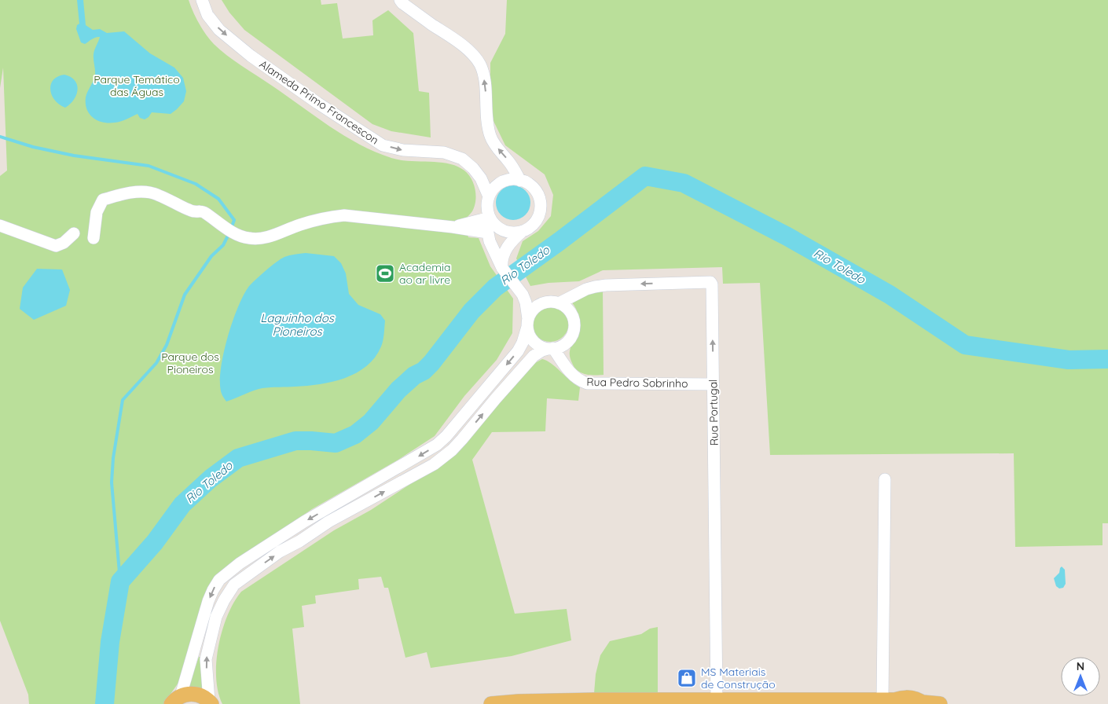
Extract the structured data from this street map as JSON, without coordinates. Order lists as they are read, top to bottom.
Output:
{
  "streets": {
    "street": ["Alameda Primo Francescon", "Rua Pedro Sobrinho", "Rua Portugal"]
  },
  "crossings": [
    ["Rua Pedro Sobrinho", "Rua Portugal"]
  ],
  "one_way": ["Alameda Primo Francescon"],
  "water": ["Rio Toledo", "Laguinho dos Pioneiros"],
  "parks": ["Parque Temático das Águas", "Parque dos Pioneiros"],
  "places": {
    "sports": ["Academia ao ar livre"],
    "shop": ["MS Materiais de Construção"]
  },
  "north": "top"
}
